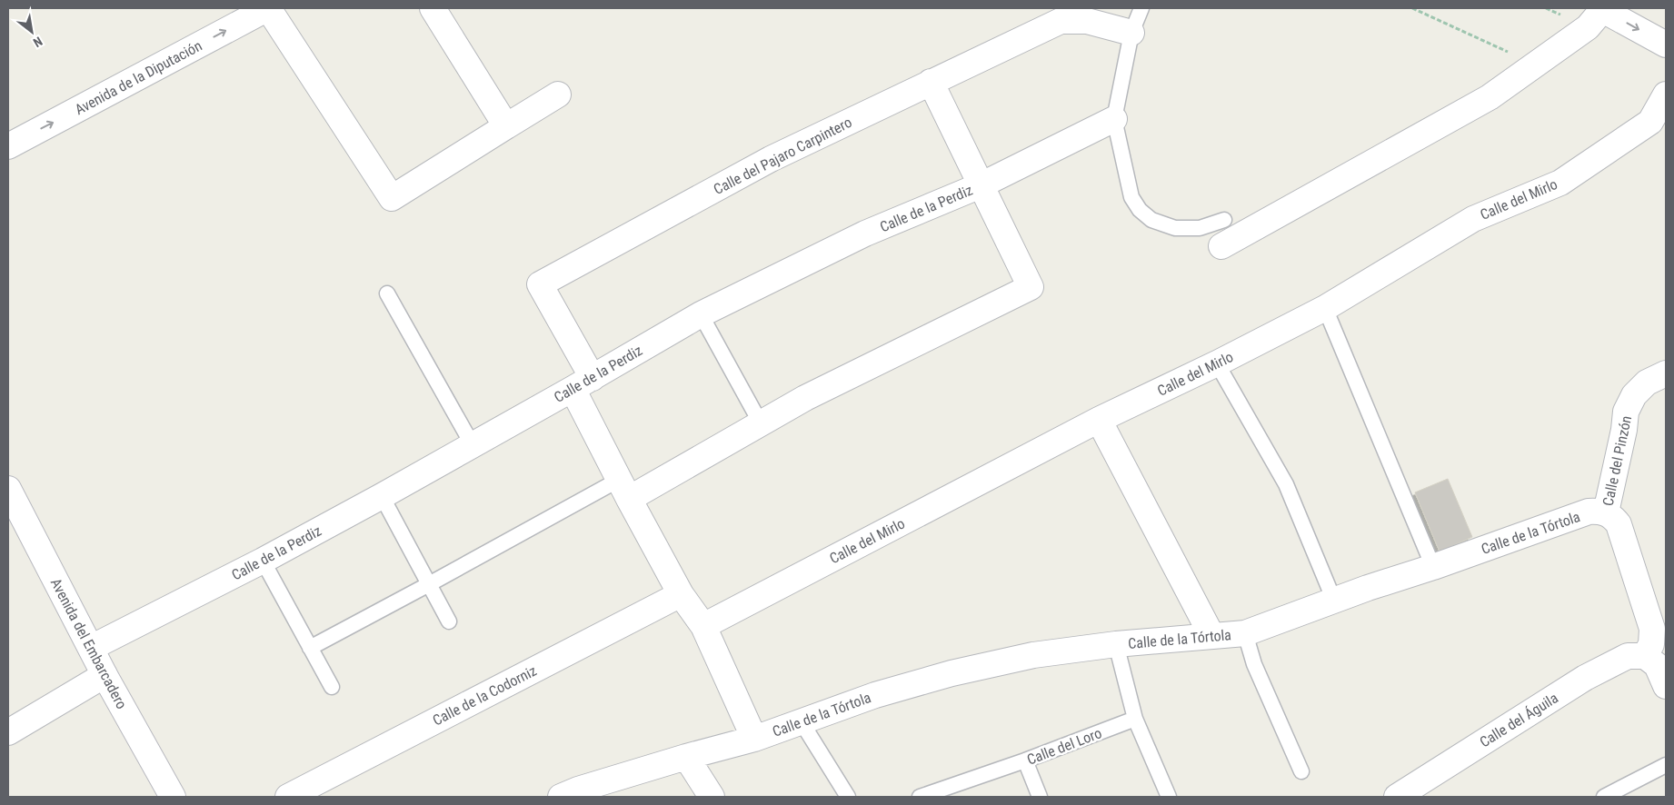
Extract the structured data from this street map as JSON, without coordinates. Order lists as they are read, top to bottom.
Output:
{
  "streets": {
    "street": [
      "Avenida de la Diputación",
      "Calle del Pajaro Carpintero",
      "Calle del Mirlo",
      "Calle de la Perdiz",
      "Calle del Pinzón",
      "Calle de la Tórtola",
      "Avenida del Embarcadero",
      "Calle de la Codorniz",
      "Calle del Águila"
    ],
    "lane": ["Calle del Loro"]
  },
  "crossings": [
    ["Calle del Pajaro Carpintero", "Calle de la Perdiz"],
    ["Calle de la Perdiz", "Avenida del Embarcadero"],
    ["Calle del Pinzón", "Calle de la Tórtola"]
  ],
  "one_way": ["Avenida de la Diputación"],
  "north": "bottom right"
}
